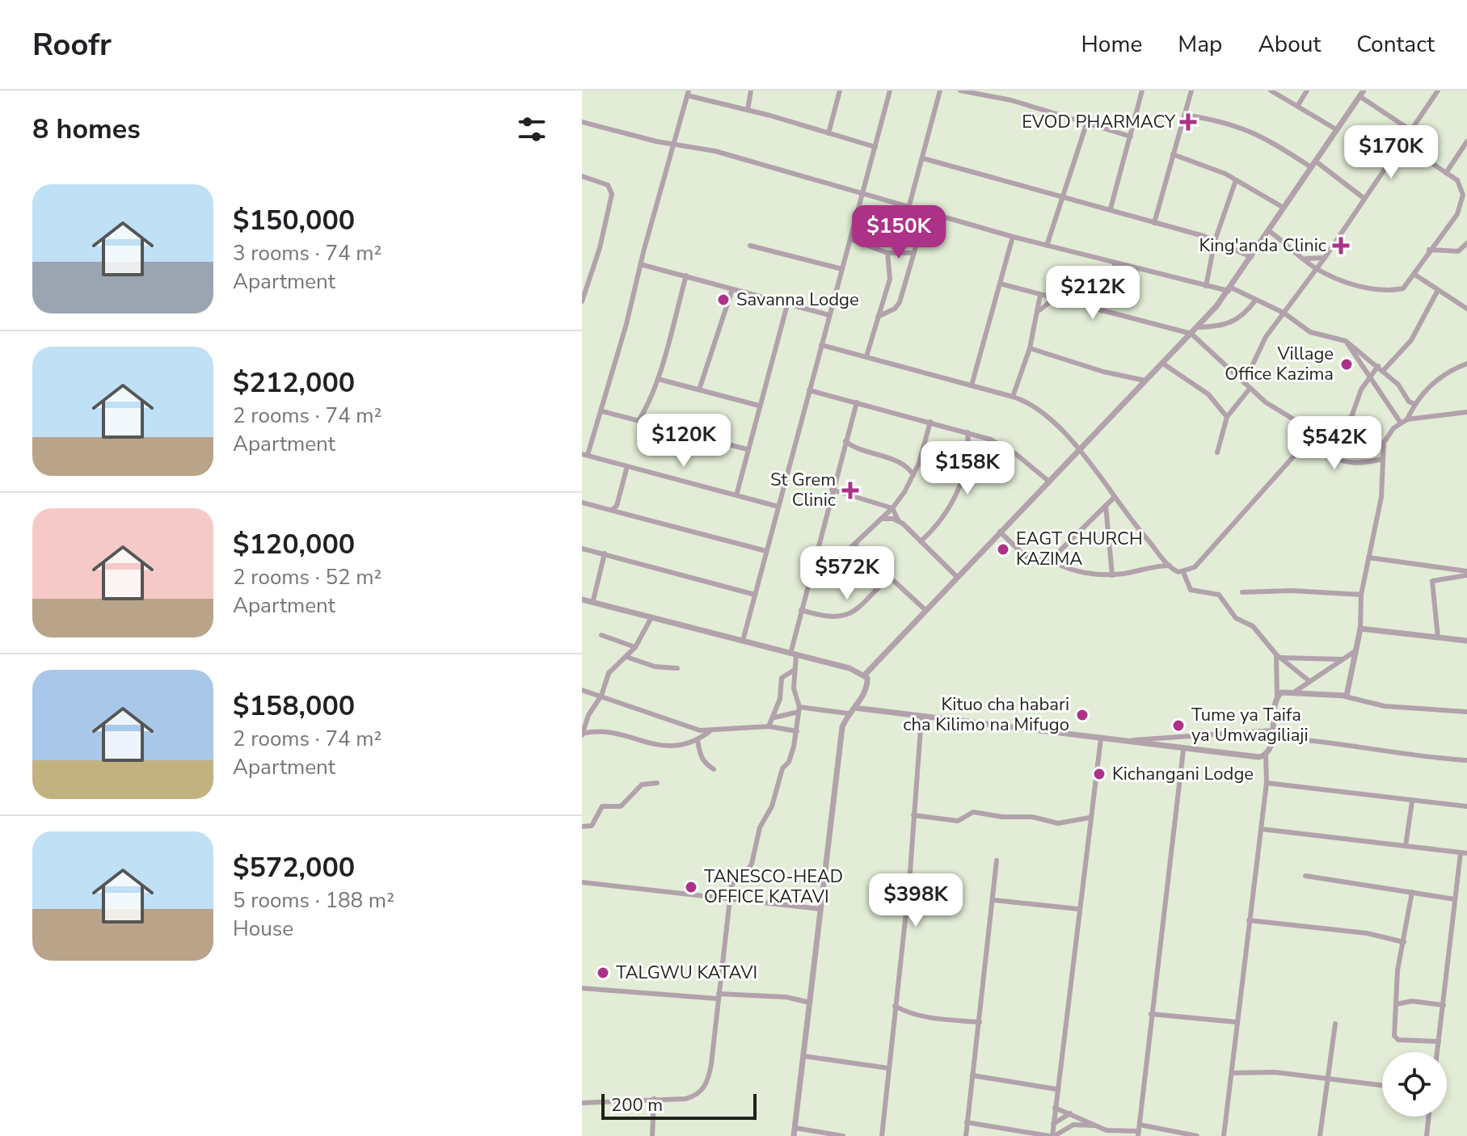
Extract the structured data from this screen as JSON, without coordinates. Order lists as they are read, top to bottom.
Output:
{
  "places": {
    "health": ["EVOD PHARMACY", "King'anda Clinic", "St Grem Clinic"],
    "other": [
      "Savanna Lodge",
      "Village Office Kazima",
      "EAGT CHURCH KAZIMA",
      "Kituo cha habari cha Kilimo na Mifugo",
      "Tume ya Taifa ya Umwagiliaji",
      "Kichangani Lodge",
      "TANESCO-HEAD OFFICE KATAVI",
      "TALGWU KATAVI"
    ]
  },
  "scale_bar": "200 m",
  "page": {
    "header": "Roofr",
    "nav": [
      "Home",
      "Map",
      "About",
      "Contact"
    ],
    "heading": "8 homes",
    "price": [
      "$170K",
      "$150K",
      "$212K",
      "$120K",
      "$542K",
      "$158K",
      "$572K",
      "$398K"
    ],
    "list": [
      {
        "name": "$150,000",
        "note": "3 rooms · 74 m² · Apartment"
      },
      {
        "name": "$212,000",
        "note": "2 rooms · 74 m² · Apartment"
      },
      {
        "name": "$120,000",
        "note": "2 rooms · 52 m² · Apartment"
      },
      {
        "name": "$158,000",
        "note": "2 rooms · 74 m² · Apartment"
      },
      {
        "name": "$572,000",
        "note": "5 rooms · 188 m² · House"
      }
    ],
    "scale": "200 m"
  }
}
